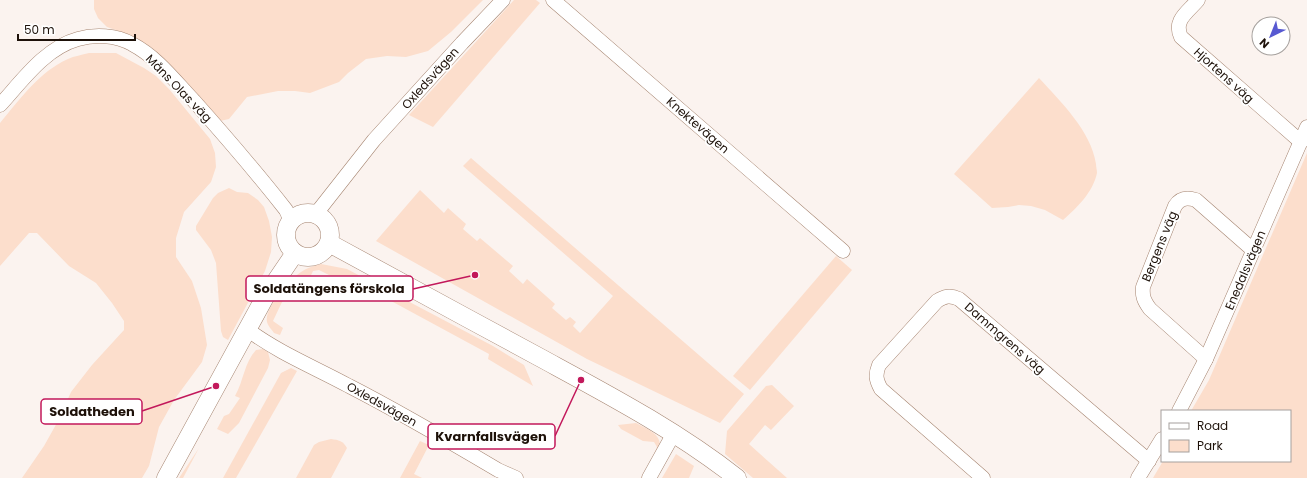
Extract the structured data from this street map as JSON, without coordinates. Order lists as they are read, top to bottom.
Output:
{
  "streets": {
    "street": [
      "Hjortens väg",
      "Oxledsvägen",
      "Måns Olas väg",
      "Knektevägen",
      "Bergens väg",
      "Enedalsvägen",
      "Dammgrens väg"
    ]
  },
  "crossings": [
    ["Hjortens väg", "Enedalsvägen"],
    ["Oxledsvägen", "Måns Olas väg"],
    ["Bergens väg", "Enedalsvägen"]
  ],
  "places": ["Soldatängens förskola", "Kvarnfallsvägen", "Soldatheden"],
  "legend": ["Road", "Park"],
  "scale_bar": "50 m",
  "north": "bottom left"
}
